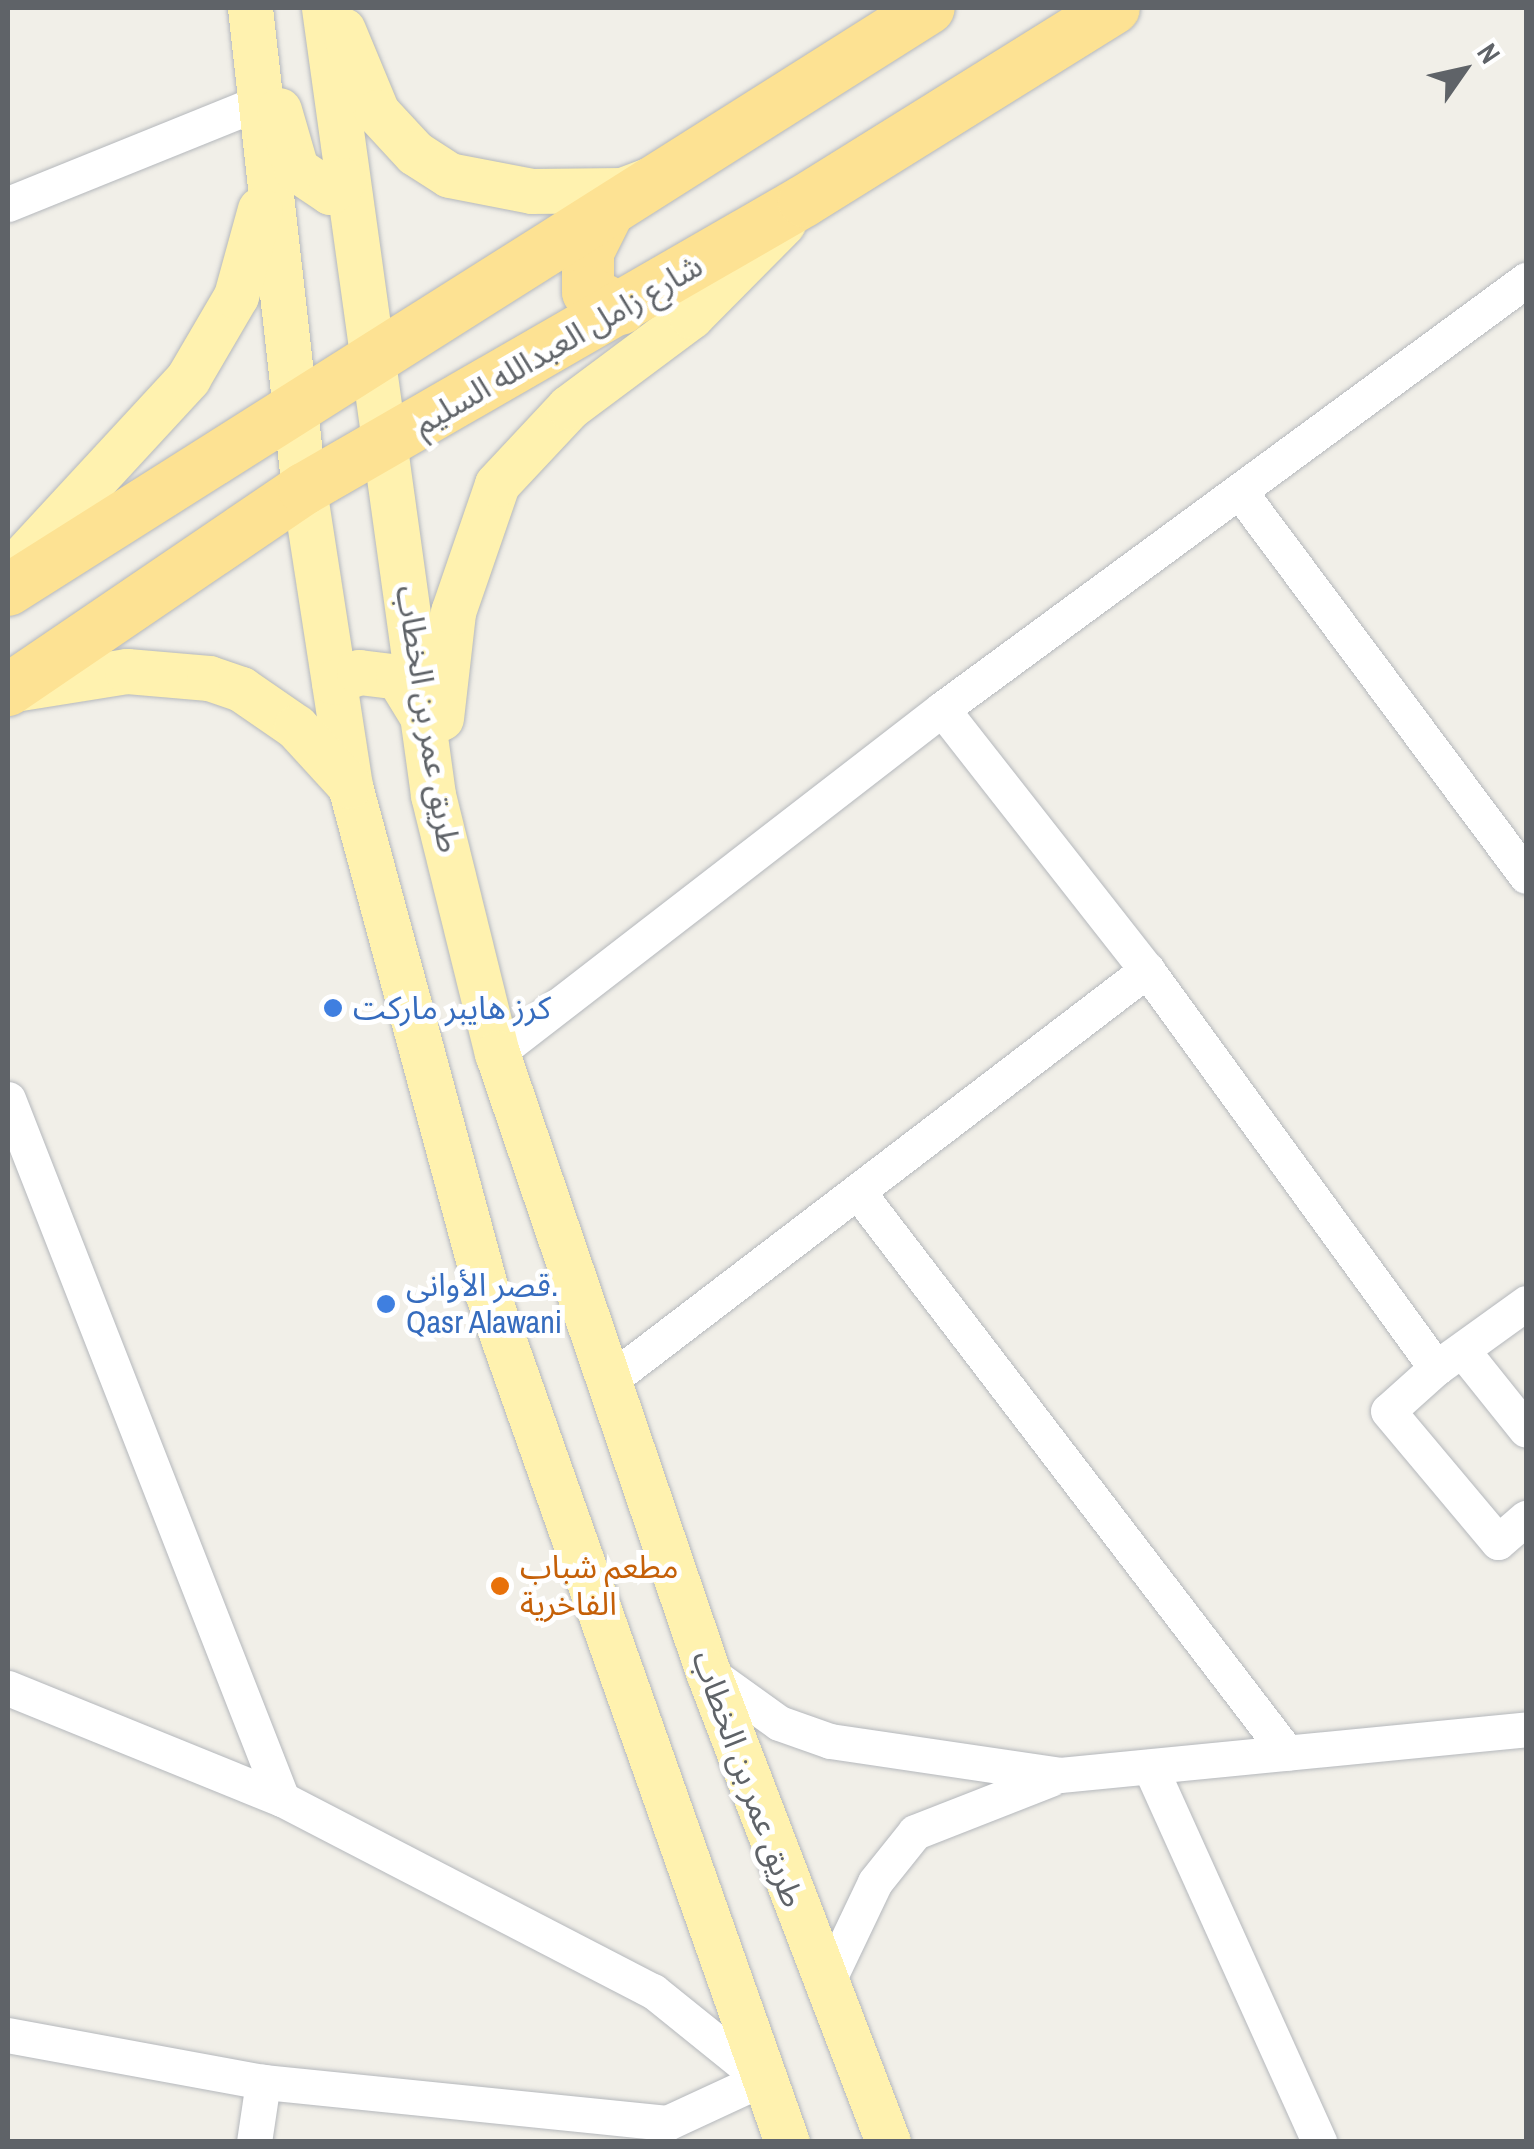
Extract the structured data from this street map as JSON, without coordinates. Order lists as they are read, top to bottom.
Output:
{
  "streets": {
    "highway": ["شارع زامل العبدالله السليم"],
    "main road": ["طريق عمر بن الخطاب"]
  },
  "crossings": [
    ["شارع زامل العبدالله السليم", "طريق عمر بن الخطاب"]
  ],
  "places": ["كرز هايبر ماركت", "قصر الأواني. Qasr Alawani", "مطعم شباب الفاخرية"],
  "north": "top right"
}
